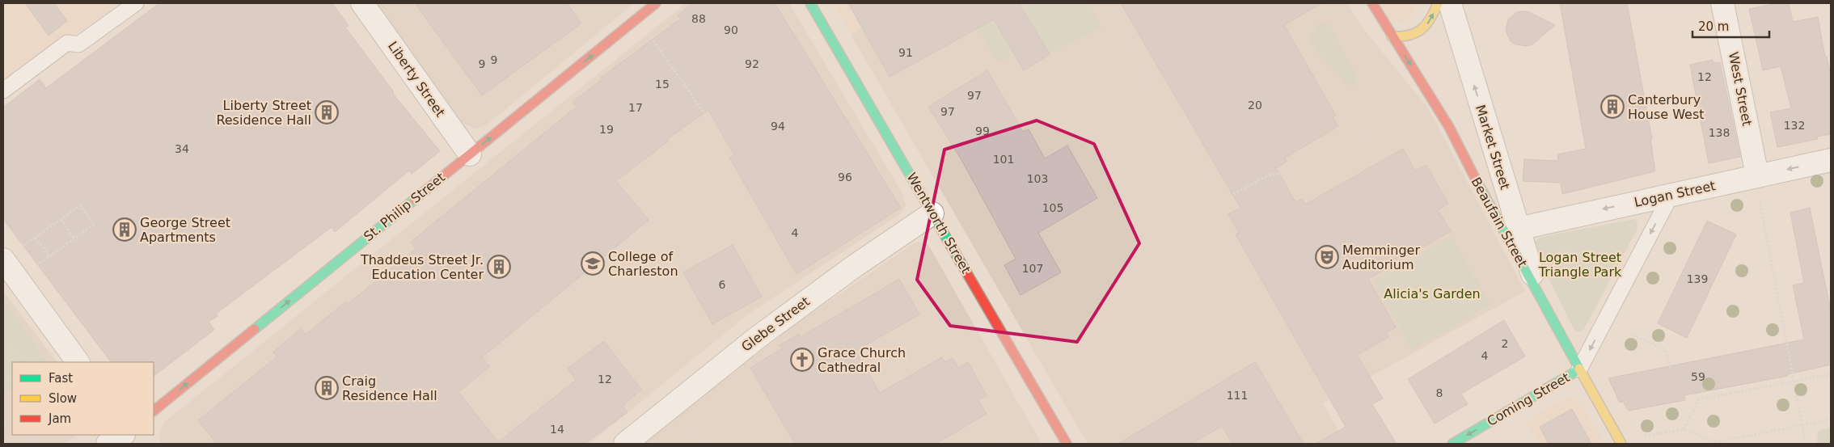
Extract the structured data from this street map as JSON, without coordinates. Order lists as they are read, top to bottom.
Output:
{
  "streets": {
    "street": [
      "Liberty Street",
      "West Street",
      "Market Street",
      "Logan Street",
      "St. Philip Street",
      "Beaufain Street",
      "Wentworth Street",
      "Glebe Street",
      "Coming Street"
    ]
  },
  "crossings": [
    ["Liberty Street", "St. Philip Street"],
    ["West Street", "Logan Street"],
    ["Market Street", "Logan Street"],
    ["Market Street", "Beaufain Street"],
    ["Logan Street", "Coming Street"],
    ["Beaufain Street", "Coming Street"],
    ["Wentworth Street", "Glebe Street"]
  ],
  "one_way": [
    "Market Street",
    "Logan Street",
    "St. Philip Street",
    "Beaufain Street",
    "Coming Street"
  ],
  "parks": ["Logan Street Triangle Park", "Alicia's Garden"],
  "places": {
    "building": [
      "Canterbury House West",
      "Liberty Street Residence Hall",
      "George Street Apartments",
      "Thaddeus Street Jr. Education Center",
      "Craig Residence Hall"
    ],
    "theatre": ["Memminger Auditorium"],
    "school or university": ["College of Charleston"],
    "church": ["Grace Church Cathedral"]
  },
  "house_numbers": [
    "88",
    "90",
    "91",
    "9",
    "9",
    "92",
    "12",
    "15",
    "97",
    "20",
    "17",
    "97",
    "132",
    "94",
    "19",
    "99",
    "138",
    "34",
    "101",
    "96",
    "103",
    "105",
    "4",
    "107",
    "139",
    "6",
    "2",
    "4",
    "59",
    "12",
    "8",
    "111",
    "14"
  ],
  "legend": ["Fast", "Slow", "Jam"],
  "scale_bar": "20 m"
}
